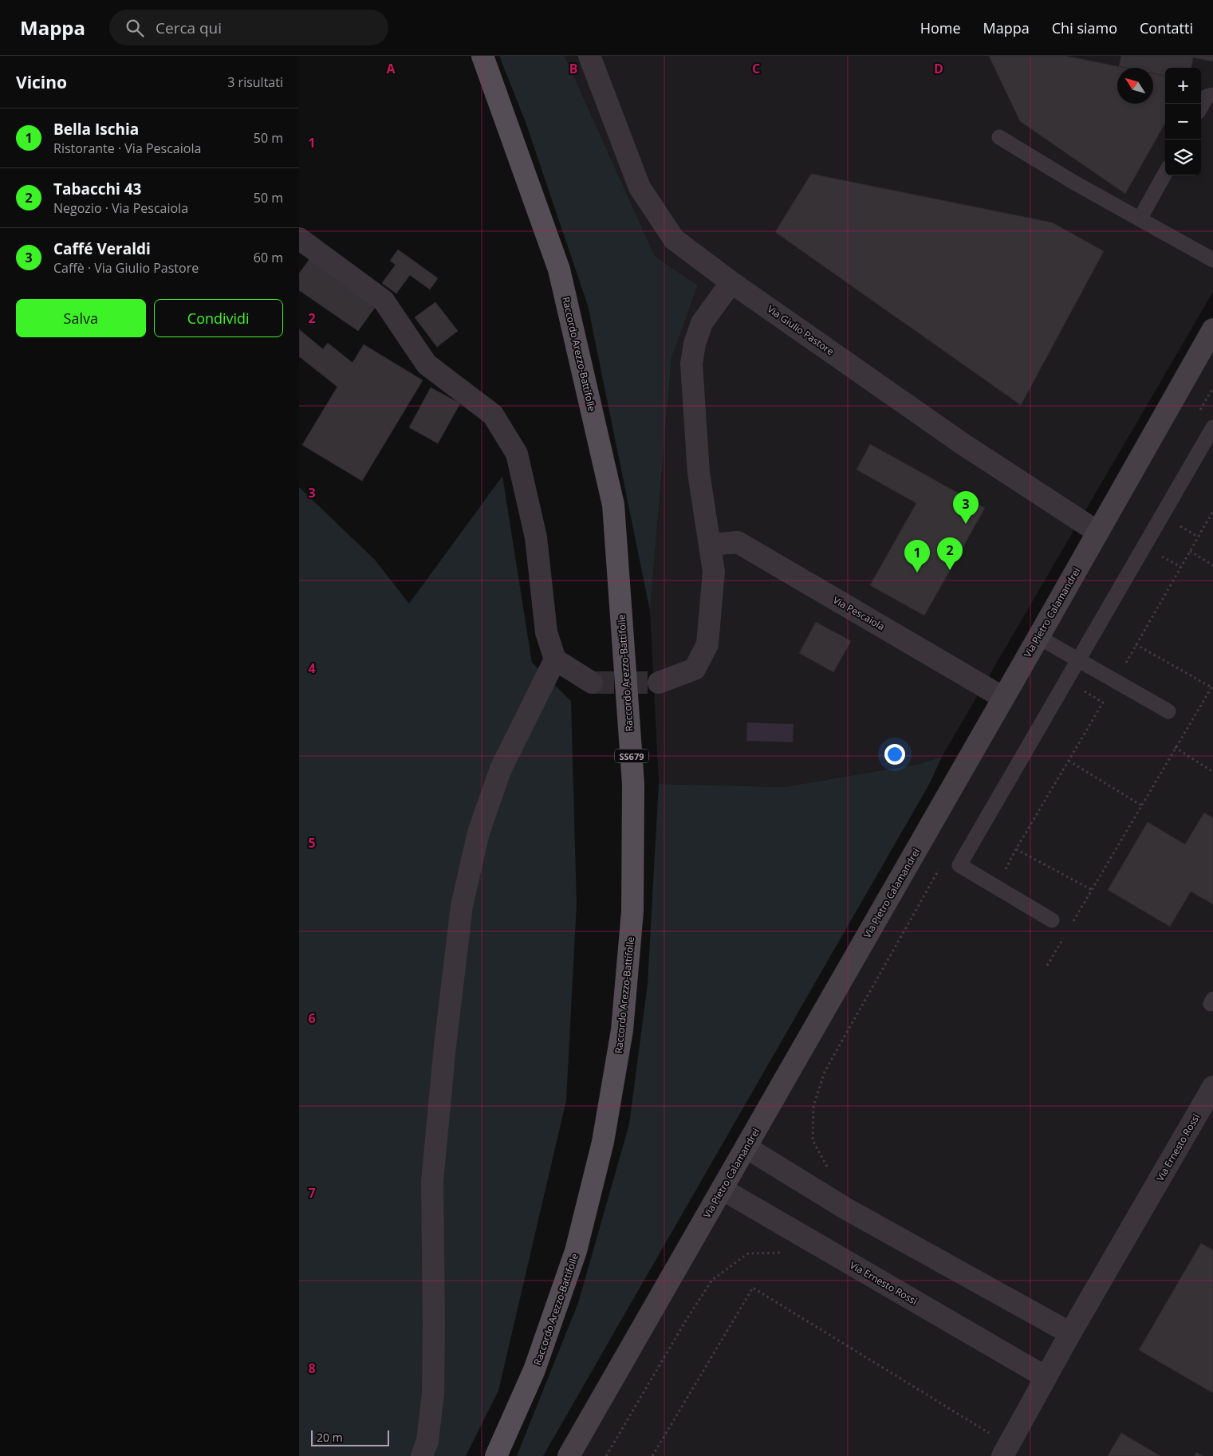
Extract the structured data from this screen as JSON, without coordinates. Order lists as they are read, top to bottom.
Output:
{
  "streets": {
    "main road": ["Raccordo Arezzo-Battifolle", "Via Pietro Calamandrei", "SS679"],
    "street": ["Via Giulio Pastore", "Via Pescaiola", "Via Ernesto Rossi"]
  },
  "crossings": [
    ["Via Giulio Pastore", "Via Pietro Calamandrei"],
    ["Via Pietro Calamandrei", "Via Pescaiola"],
    ["Via Pietro Calamandrei", "Via Ernesto Rossi"]
  ],
  "scale_bar": "20 m",
  "north": "top left",
  "page": {
    "header": "Mappa",
    "search": "Cerca qui",
    "nav": [
      "Home",
      "Mappa",
      "Chi siamo",
      "Contatti"
    ],
    "heading": ["Vicino", "3 risultati"],
    "map_buttons": ["+", "−"],
    "list": [
      {
        "mark": "1",
        "name": "Bella Ischia",
        "note": "Ristorante · Via Pescaiola",
        "value": "50 m"
      },
      {
        "mark": "2",
        "name": "Tabacchi 43",
        "note": "Negozio · Via Pescaiola",
        "value": "50 m"
      },
      {
        "mark": "3",
        "name": "Caffé Veraldi",
        "note": "Caffè · Via Giulio Pastore",
        "value": "60 m"
      }
    ],
    "buttons": ["Salva", "Condividi"],
    "pins": ["3", "2", "1"],
    "scale": "20 m"
  },
  "grid": {
    "columns": [
      "A",
      "B",
      "C",
      "D"
    ],
    "rows": [
      "1",
      "2",
      "3",
      "4",
      "5",
      "6",
      "7",
      "8"
    ]
  }
}
